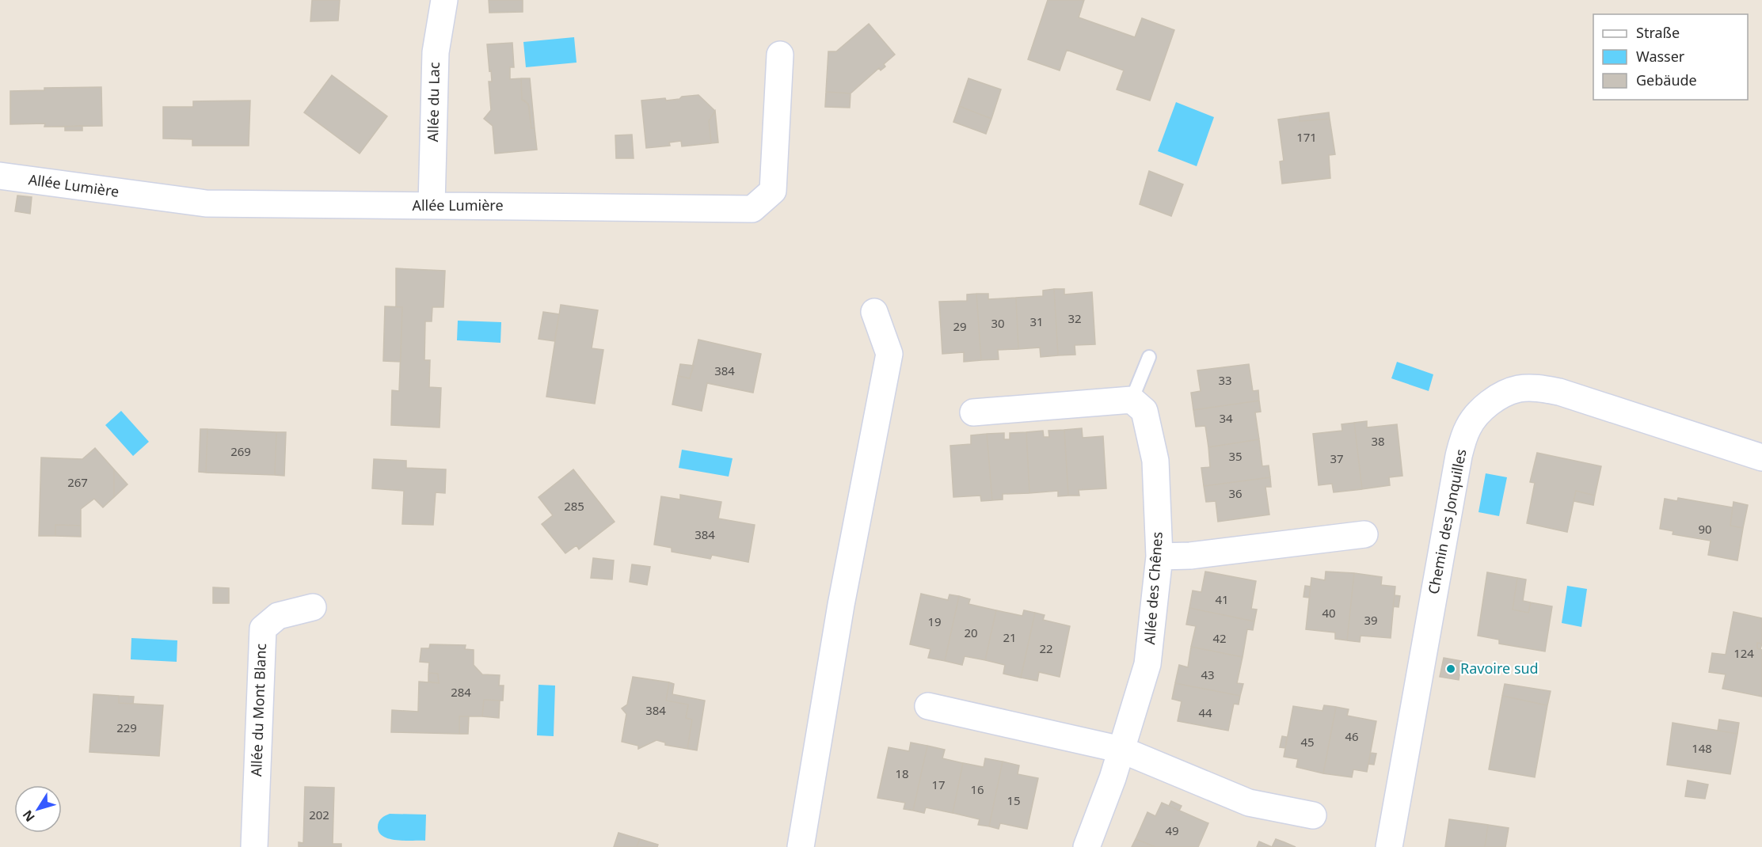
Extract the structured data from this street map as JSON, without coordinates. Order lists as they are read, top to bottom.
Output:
{
  "streets": {
    "street": [
      "Allée du Lac",
      "Allée Lumière",
      "Chemin des Jonquilles",
      "Allée des Chênes",
      "Allée du Mont Blanc"
    ]
  },
  "crossings": [
    ["Allée du Lac", "Allée Lumière"]
  ],
  "places": ["Ravoire sud"],
  "house_numbers": [
    "171",
    "32",
    "31",
    "30",
    "29",
    "384",
    "33",
    "34",
    "38",
    "269",
    "35",
    "37",
    "267",
    "36",
    "285",
    "90",
    "384",
    "41",
    "40",
    "39",
    "19",
    "20",
    "21",
    "42",
    "22",
    "124",
    "43",
    "284",
    "384",
    "44",
    "229",
    "46",
    "45",
    "148",
    "18",
    "17",
    "16",
    "15",
    "202",
    "49"
  ],
  "legend": ["Straße", "Wasser", "Gebäude"],
  "north": "bottom left"
}
